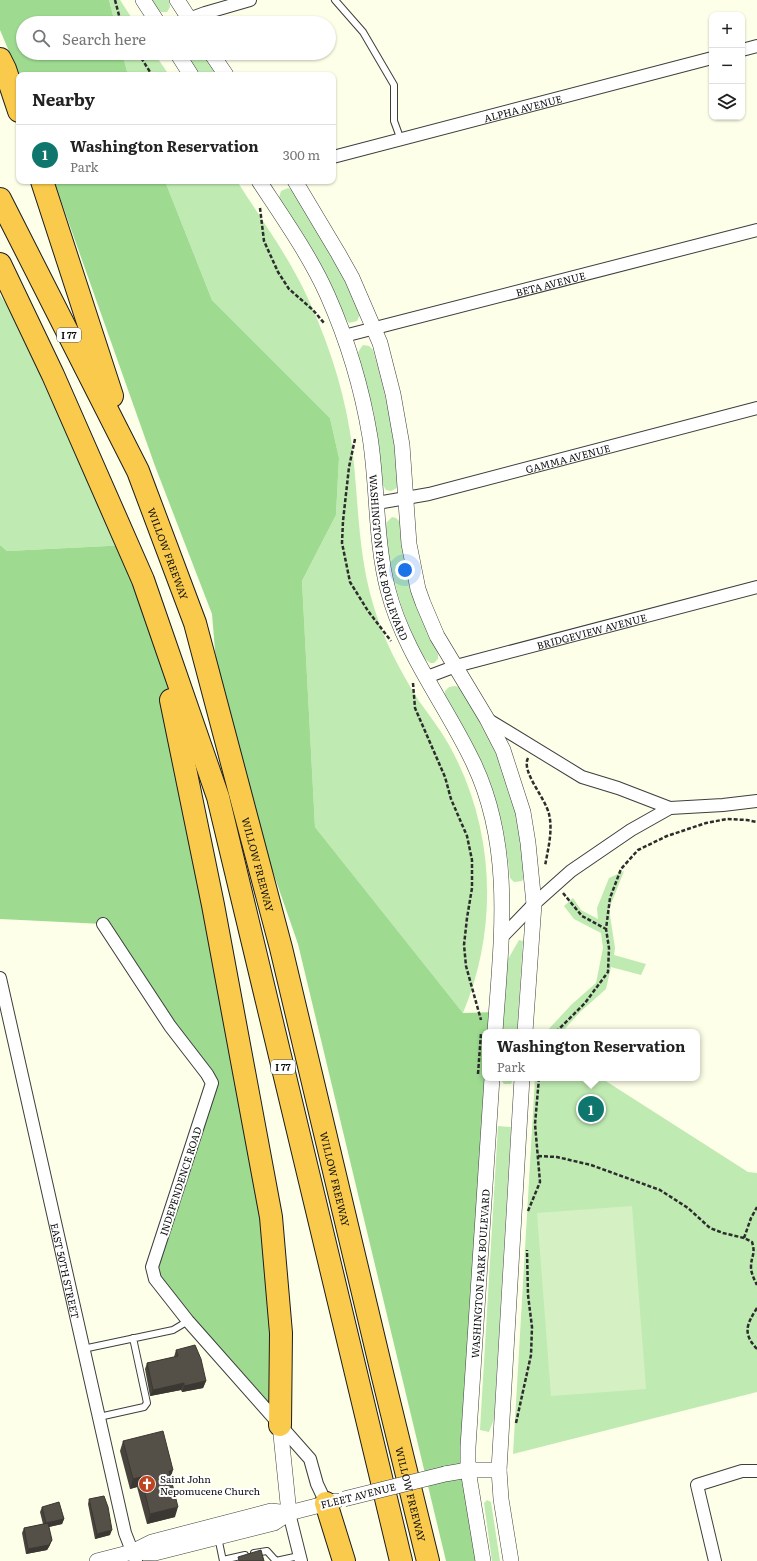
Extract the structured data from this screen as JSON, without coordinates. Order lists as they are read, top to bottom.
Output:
{
  "streets": {
    "highway": ["I 77", "WILLOW FREEWAY"],
    "street": [
      "ALPHA AVENUE",
      "BETA AVENUE",
      "GAMMA AVENUE",
      "WASHINGTON PARK BOULEVARD",
      "BRIDGEVIEW AVENUE",
      "INDEPENDENCE ROAD",
      "EAST 50TH STREET",
      "FLEET AVENUE"
    ]
  },
  "crossings": [
    ["BETA AVENUE", "WASHINGTON PARK BOULEVARD"],
    ["GAMMA AVENUE", "WASHINGTON PARK BOULEVARD"],
    ["WASHINGTON PARK BOULEVARD", "BRIDGEVIEW AVENUE"],
    ["WASHINGTON PARK BOULEVARD", "FLEET AVENUE"],
    ["INDEPENDENCE ROAD", "FLEET AVENUE"],
    ["EAST 50TH STREET", "FLEET AVENUE"]
  ],
  "places": {
    "church": ["Saint John Nepomucene Church"]
  },
  "page": {
    "map_buttons": ["+", "−"],
    "search": "Search here",
    "heading": "Nearby",
    "list": [
      {
        "mark": "1",
        "name": "Washington Reservation",
        "note": "Park",
        "value": "300 m"
      }
    ],
    "popup": ["Washington Reservation", "Park"],
    "pins": "1"
  }
}
